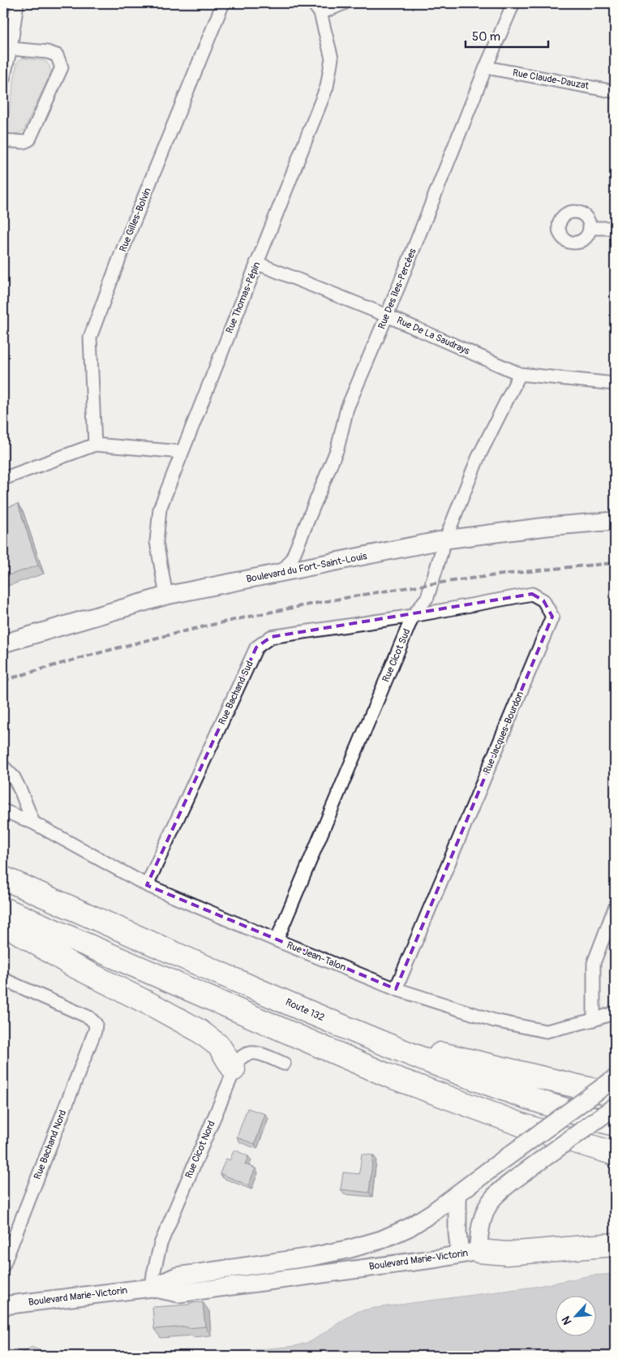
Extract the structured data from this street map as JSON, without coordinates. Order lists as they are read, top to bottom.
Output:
{
  "streets": {
    "highway": ["Route 132"],
    "street": [
      "Rue Claude-Dauzat",
      "Rue Gilles-Bolvin",
      "Rue Des îles-Percées",
      "Rue Thomas-Pépin",
      "Rue De La Saudrays",
      "Boulevard du Fort-Saint-Louis",
      "Rue Cicot Sud",
      "Rue Bachand Sud",
      "Rue Jacques-Bourdon",
      "Rue Jean-Talon",
      "Rue Bachand Nord",
      "Rue Cicot Nord",
      "Boulevard Marie-Victorin"
    ]
  },
  "crossings": [
    ["Rue Claude-Dauzat", "Rue Des îles-Percées"],
    ["Rue Des îles-Percées", "Rue De La Saudrays"],
    ["Rue Des îles-Percées", "Boulevard du Fort-Saint-Louis"],
    ["Rue Thomas-Pépin", "Rue De La Saudrays"],
    ["Rue Thomas-Pépin", "Boulevard du Fort-Saint-Louis"],
    ["Rue De La Saudrays", "Rue Cicot Sud"],
    ["Boulevard du Fort-Saint-Louis", "Rue Cicot Sud"],
    ["Rue Cicot Sud", "Rue Bachand Sud"],
    ["Rue Cicot Sud", "Rue Jacques-Bourdon"],
    ["Rue Cicot Sud", "Rue Jean-Talon"],
    ["Rue Bachand Sud", "Rue Jacques-Bourdon"],
    ["Rue Bachand Sud", "Rue Jean-Talon"],
    ["Rue Jacques-Bourdon", "Rue Jean-Talon"],
    ["Rue Cicot Nord", "Boulevard Marie-Victorin"]
  ],
  "scale_bar": "50 m",
  "north": "bottom left"
}
